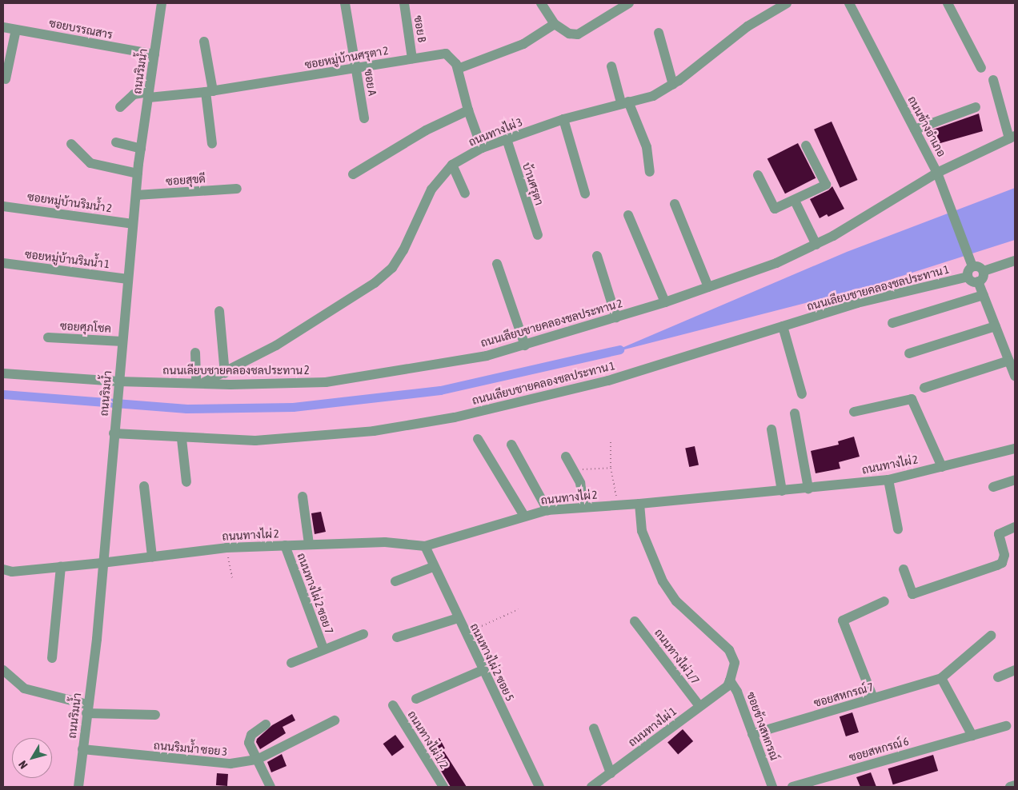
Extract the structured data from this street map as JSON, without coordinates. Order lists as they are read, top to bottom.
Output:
{
  "streets": {
    "street": [
      "ซอยบรรณสาร",
      "ซอย B",
      "ซอยหมู่บ้านศรุตา 2",
      "ถนนริมน้ำ",
      "ซอย A",
      "ถนนข้างอำเภอ",
      "ถนนทางไผ่ 3",
      "ซอยสุขดี",
      "บ้านศรุตา",
      "ซอยหมู่บ้านริมน้ำ 2",
      "ซอยหมู่บ้านริมน้ำ 1",
      "ถนนเลียบชายคลองชลประทาน 1",
      "ถนนเลียบชายคลองชลประทาน 2",
      "ซอยศุภโชค",
      "ถนนทางไผ่ 2",
      "ถนนทางไผ่ 2 ซอย 7",
      "ถนนทางไผ่ 1/7",
      "ถนนทางไผ่ 2 ซอย 5",
      "ซอยสหกรณ์ 7",
      "ซอยข้างสหกรณ์",
      "ถนนทางไผ่ 1",
      "ถนนทางไผ่ 1/2",
      "ถนนริมน้ำ ซอย 3",
      "ซอยสหกรณ์ 6"
    ]
  },
  "crossings": [
    ["ซอยบรรณสาร", "ถนนริมน้ำ"],
    ["ซอย B", "ซอยหมู่บ้านศรุตา 2"],
    ["ซอยหมู่บ้านศรุตา 2", "ถนนริมน้ำ"],
    ["ซอยหมู่บ้านศรุตา 2", "ซอย A"],
    ["ซอยหมู่บ้านศรุตา 2", "ถนนทางไผ่ 3"],
    ["ถนนริมน้ำ", "ซอยสุขดี"],
    ["ถนนริมน้ำ", "ซอยหมู่บ้านริมน้ำ 2"],
    ["ถนนริมน้ำ", "ซอยหมู่บ้านริมน้ำ 1"],
    ["ถนนริมน้ำ", "ถนนเลียบชายคลองชลประทาน 1"],
    ["ถนนริมน้ำ", "ถนนเลียบชายคลองชลประทาน 2"],
    ["ถนนริมน้ำ", "ซอยศุภโชค"],
    ["ถนนริมน้ำ", "ถนนทางไผ่ 2"],
    ["ถนนริมน้ำ", "ถนนริมน้ำ ซอย 3"],
    ["ถนนข้างอำเภอ", "ถนนเลียบชายคลองชลประทาน 1"],
    ["ถนนข้างอำเภอ", "ถนนเลียบชายคลองชลประทาน 2"],
    ["ถนนทางไผ่ 3", "บ้านศรุตา"],
    ["ถนนทางไผ่ 3", "ถนนเลียบชายคลองชลประทาน 2"],
    ["ถนนทางไผ่ 2", "ถนนทางไผ่ 2 ซอย 7"],
    ["ถนนทางไผ่ 2", "ถนนทางไผ่ 2 ซอย 5"],
    ["ถนนทางไผ่ 1/7", "ถนนทางไผ่ 1"],
    ["ซอยสหกรณ์ 7", "ซอยข้างสหกรณ์"],
    ["ซอยข้างสหกรณ์", "ถนนทางไผ่ 1"]
  ],
  "north": "bottom left"
}
